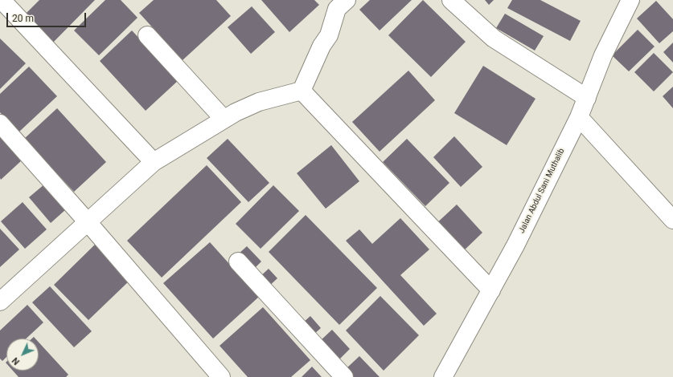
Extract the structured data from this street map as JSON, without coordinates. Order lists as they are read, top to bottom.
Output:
{
  "streets": {
    "street": ["Jalan Abdul Sani Muthalib"]
  },
  "scale_bar": "20 m",
  "north": "bottom left"
}
